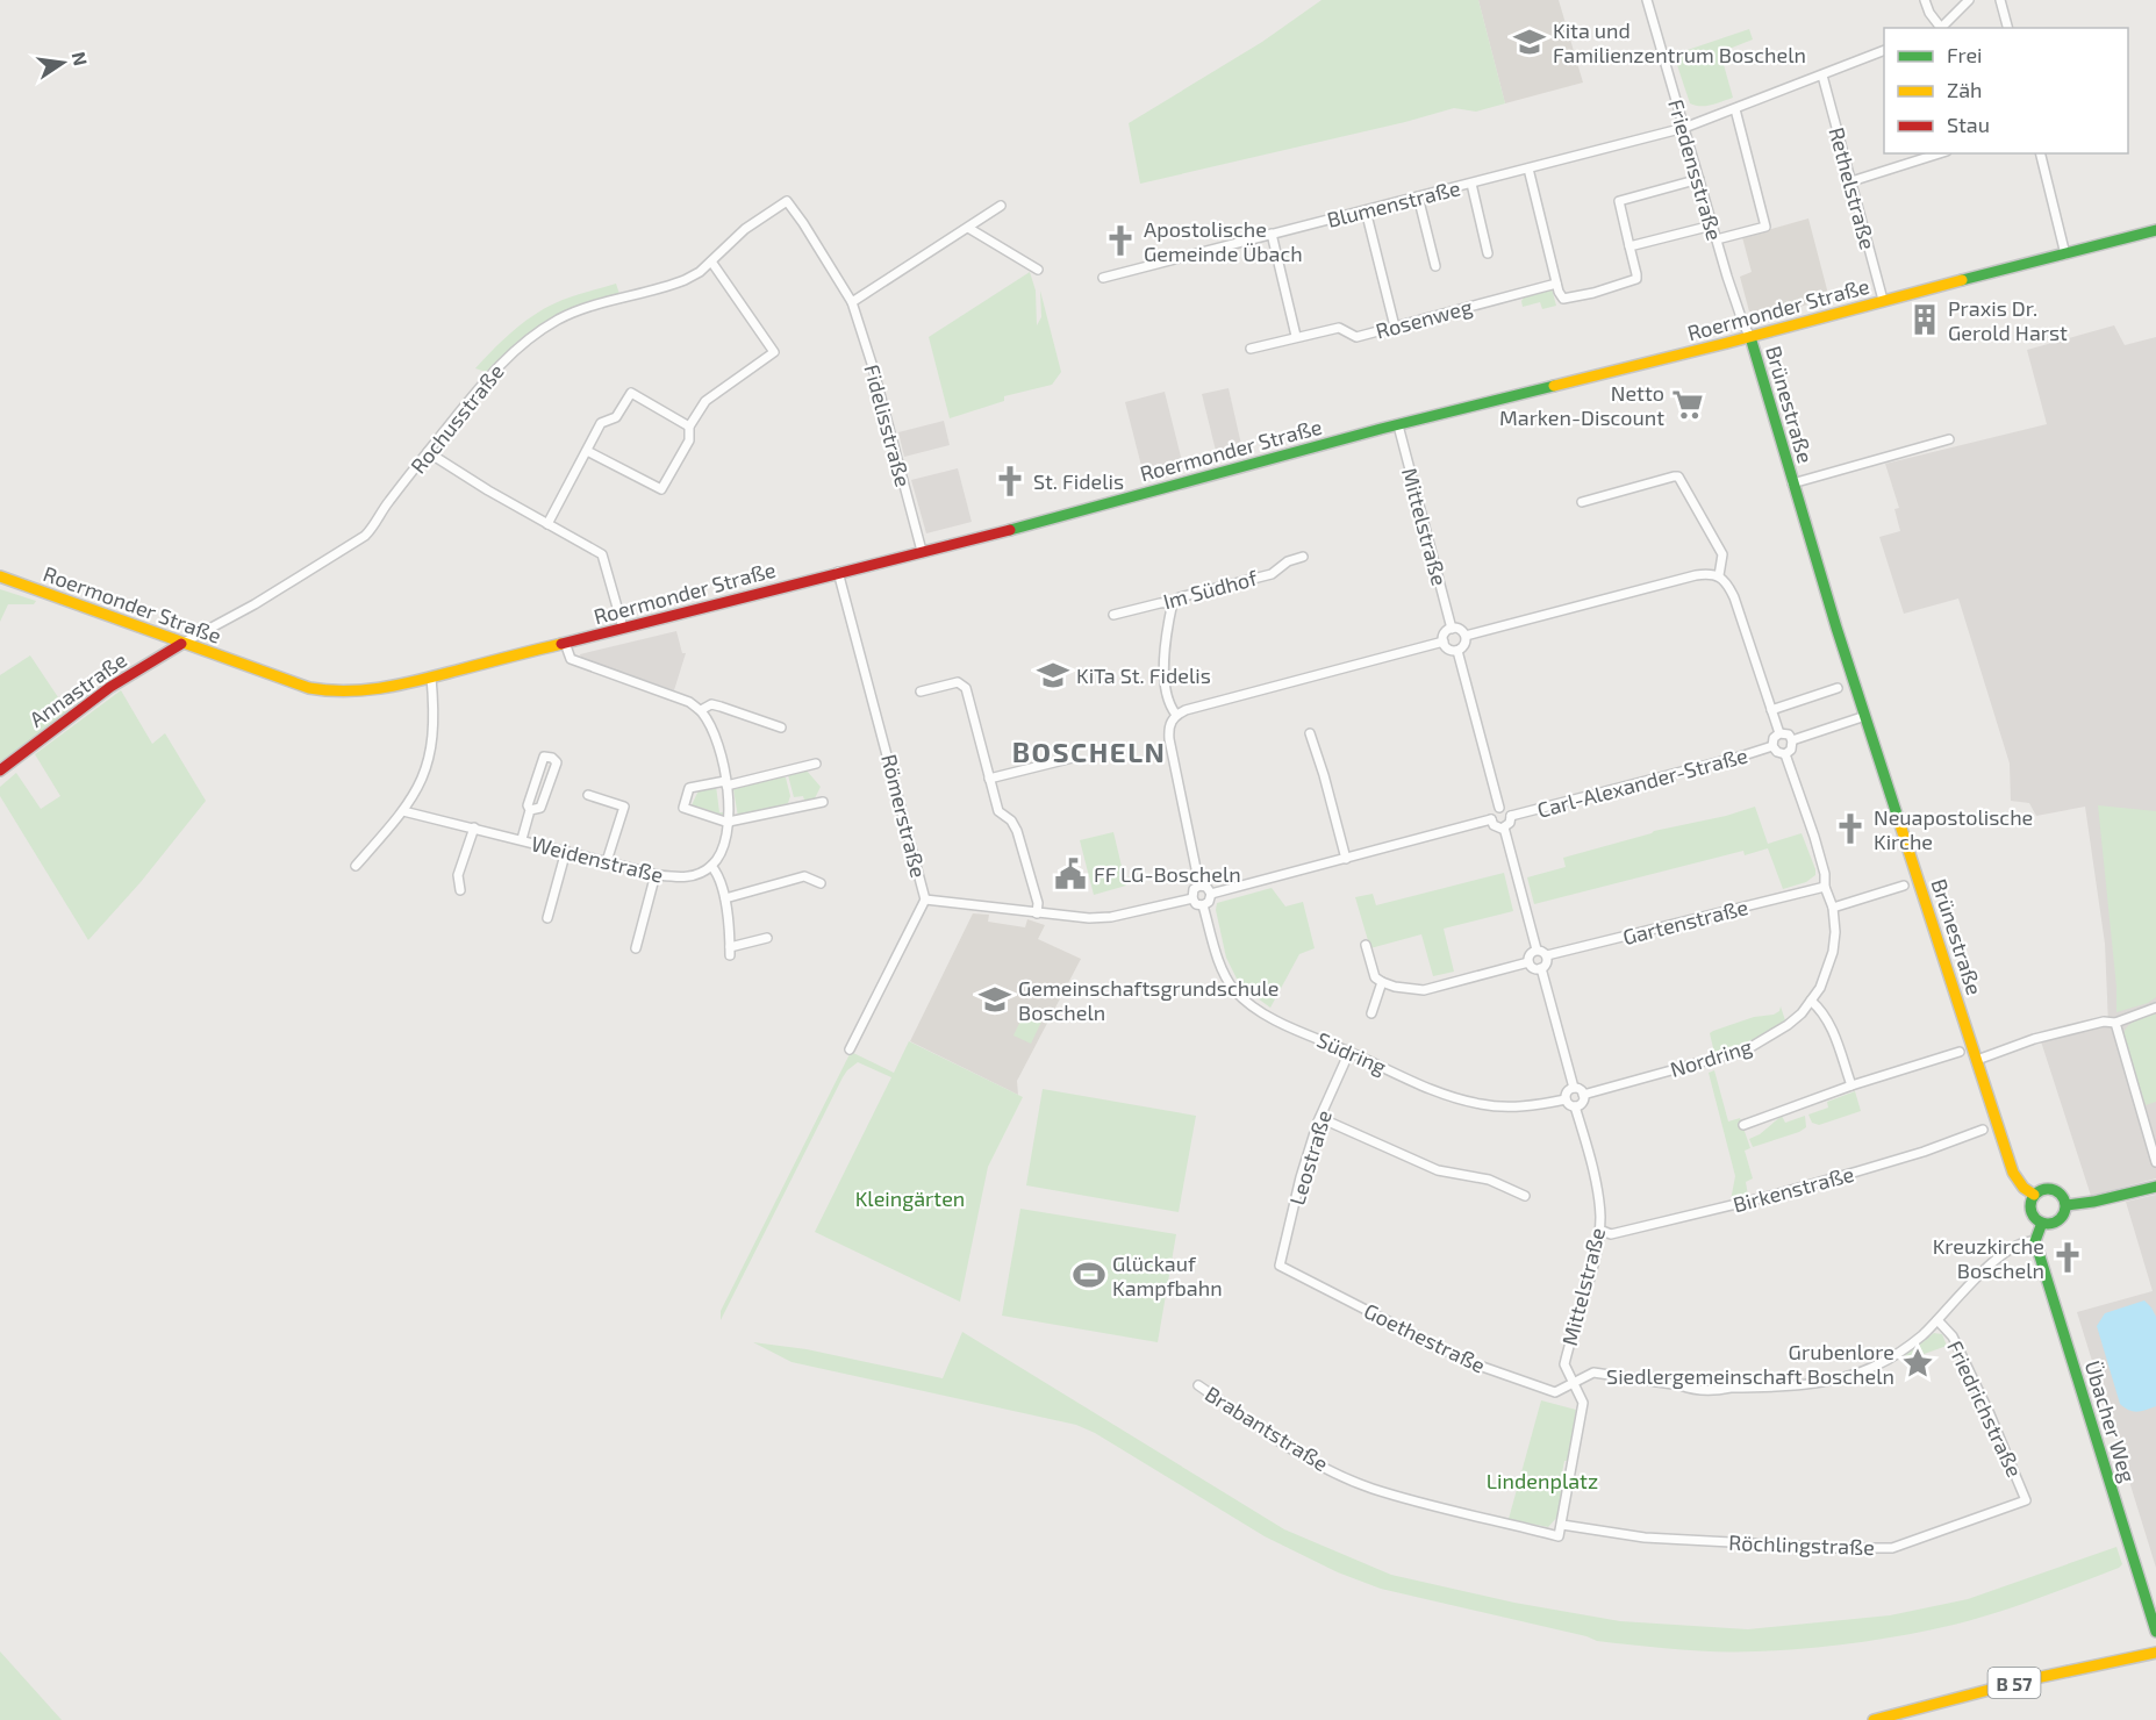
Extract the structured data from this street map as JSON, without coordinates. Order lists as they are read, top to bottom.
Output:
{
  "streets": {
    "main road": [
      "Roermonder Straße",
      "Brünestraße",
      "Annastraße",
      "Übacher Weg",
      "B 57"
    ],
    "street": [
      "Friedensstraße",
      "Rethelstraße",
      "Blumenstraße",
      "Rosenweg",
      "Rochusstraße",
      "Fidelisstraße",
      "Mittelstraße",
      "Im Südhof",
      "Carl-Alexander-Straße",
      "Römerstraße",
      "Weidenstraße",
      "Gartenstraße",
      "Südring",
      "Nordring",
      "Leostraße",
      "Birkenstraße",
      "Goethestraße",
      "Friedrichstraße",
      "Brabantstraße",
      "Röchlingstraße"
    ]
  },
  "crossings": [
    ["Friedensstraße", "Blumenstraße"],
    ["Friedensstraße", "Roermonder Straße"],
    ["Friedensstraße", "Brünestraße"],
    ["Rethelstraße", "Blumenstraße"],
    ["Rethelstraße", "Roermonder Straße"],
    ["Roermonder Straße", "Brünestraße"],
    ["Roermonder Straße", "Rochusstraße"],
    ["Roermonder Straße", "Fidelisstraße"],
    ["Roermonder Straße", "Mittelstraße"],
    ["Roermonder Straße", "Annastraße"],
    ["Roermonder Straße", "Römerstraße"],
    ["Rochusstraße", "Fidelisstraße"],
    ["Rochusstraße", "Annastraße"],
    ["Mittelstraße", "Südring"],
    ["Mittelstraße", "Nordring"],
    ["Mittelstraße", "Birkenstraße"],
    ["Mittelstraße", "Goethestraße"],
    ["Carl-Alexander-Straße", "Nordring"],
    ["Gartenstraße", "Nordring"],
    ["Südring", "Nordring"],
    ["Südring", "Leostraße"],
    ["Leostraße", "Goethestraße"],
    ["Goethestraße", "Friedrichstraße"],
    ["Goethestraße", "Übacher Weg"],
    ["Friedrichstraße", "Röchlingstraße"],
    ["Brabantstraße", "Röchlingstraße"]
  ],
  "districts": ["BOSCHELN"],
  "parks": ["Kleingärten", "Lindenplatz"],
  "places": {
    "school or university": ["Kita und Familienzentrum Boscheln", "KiTa St. Fidelis", "Gemeinschaftsgrundschule Boscheln"],
    "church": [
      "Apostolische Gemeinde Übach",
      "St. Fidelis",
      "Neuapostolische Kirche",
      "Kreuzkirche Boscheln"
    ],
    "building": ["Praxis Dr. Gerold Harst"],
    "supermarket": ["Netto Marken-Discount"],
    "public building": ["FF LG-Boscheln"],
    "sports": ["Glückauf Kampfbahn"],
    "place": ["Grubenlore Siedlergemeinschaft Boscheln"]
  },
  "legend": ["Frei", "Zäh", "Stau"],
  "north": "right"
}
